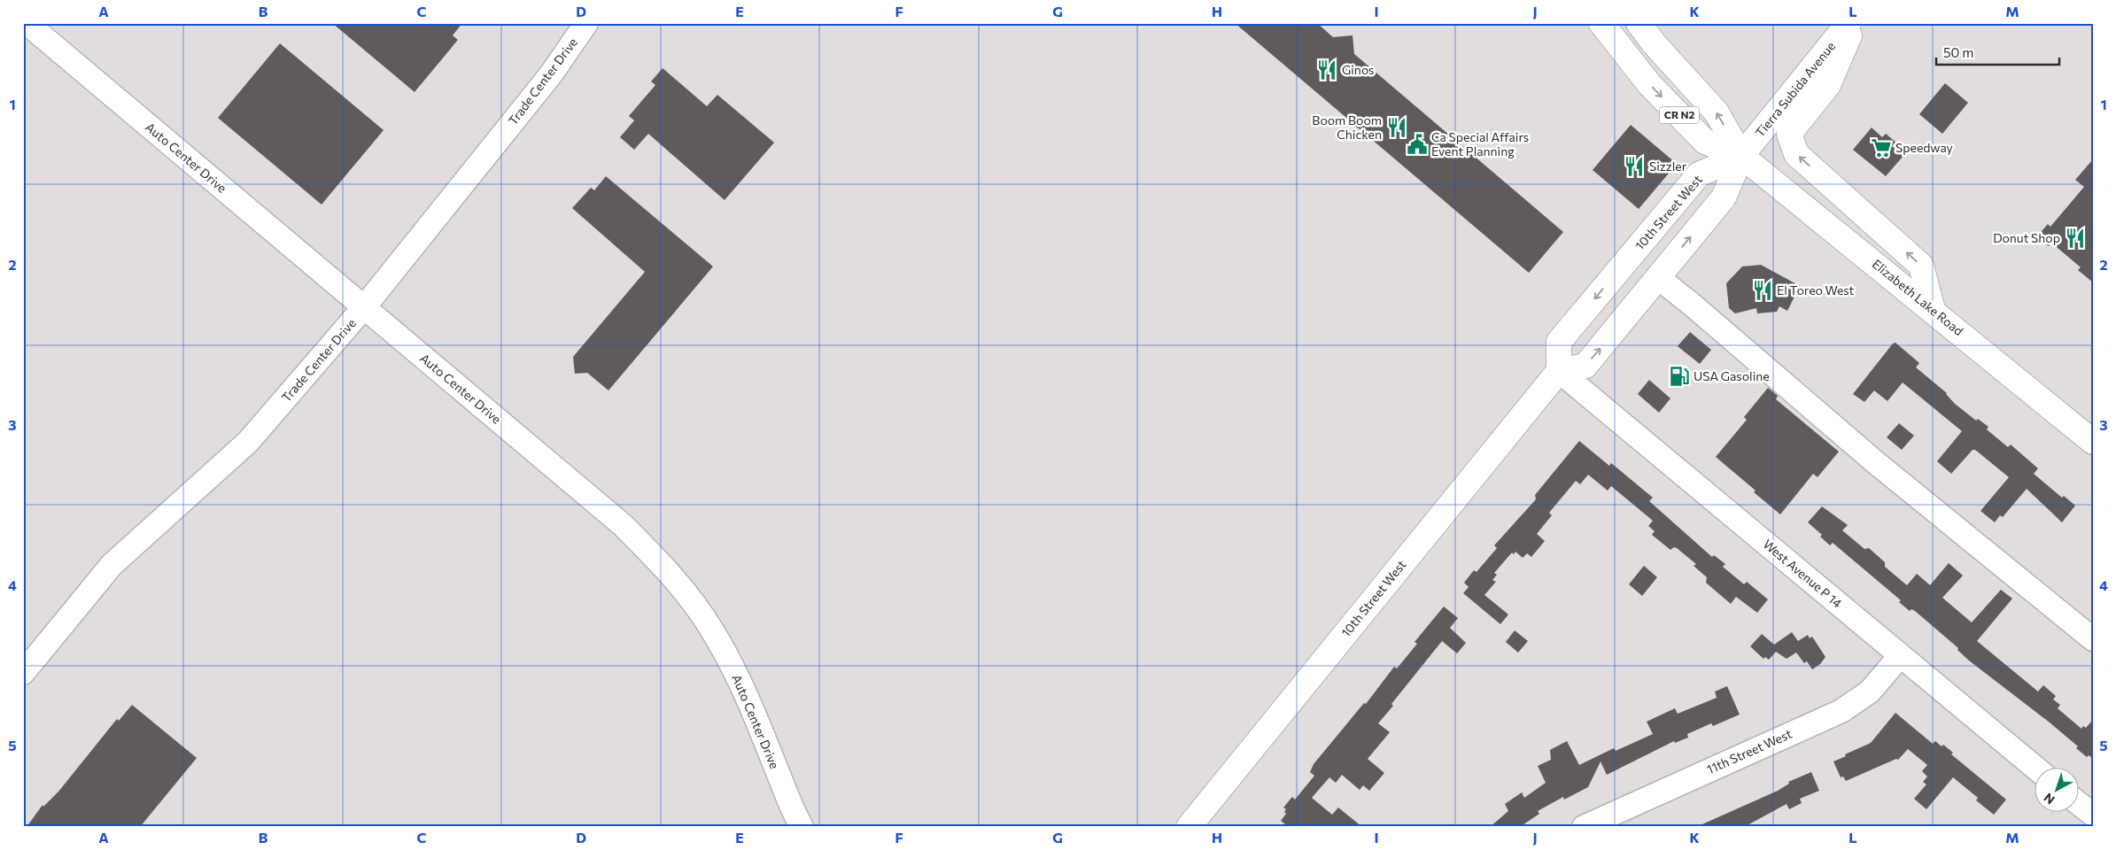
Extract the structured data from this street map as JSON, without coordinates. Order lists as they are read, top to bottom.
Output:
{
  "streets": {
    "main road": [
      "Tierra Subida Avenue",
      "CR N2",
      "10th Street West",
      "Elizabeth Lake Road"
    ],
    "street": [
      "Trade Center Drive",
      "Auto Center Drive",
      "West Avenue P 14",
      "11th Street West"
    ]
  },
  "crossings": [
    ["Trade Center Drive", "Auto Center Drive"],
    ["Tierra Subida Avenue", "CR N2"],
    ["Tierra Subida Avenue", "10th Street West"],
    ["Tierra Subida Avenue", "Elizabeth Lake Road"],
    ["CR N2", "10th Street West"],
    ["CR N2", "Elizabeth Lake Road"],
    ["10th Street West", "Elizabeth Lake Road"],
    ["10th Street West", "West Avenue P 14"],
    ["West Avenue P 14", "11th Street West"]
  ],
  "places": {
    "restaurant": [
      "Ginos",
      "Boom Boom Chicken",
      "Sizzler",
      "Donut Shop",
      "El Toreo West"
    ],
    "public building": ["Ca Special Affairs Event Planning"],
    "supermarket": ["Speedway"],
    "fuel station": ["USA Gasoline"]
  },
  "scale_bar": "50 m",
  "north": "bottom left",
  "grid": {
    "columns": [
      "A",
      "B",
      "C",
      "D",
      "E",
      "F",
      "G",
      "H",
      "I",
      "J",
      "K",
      "L",
      "M"
    ],
    "rows": [
      "1",
      "2",
      "3",
      "4",
      "5"
    ]
  }
}
